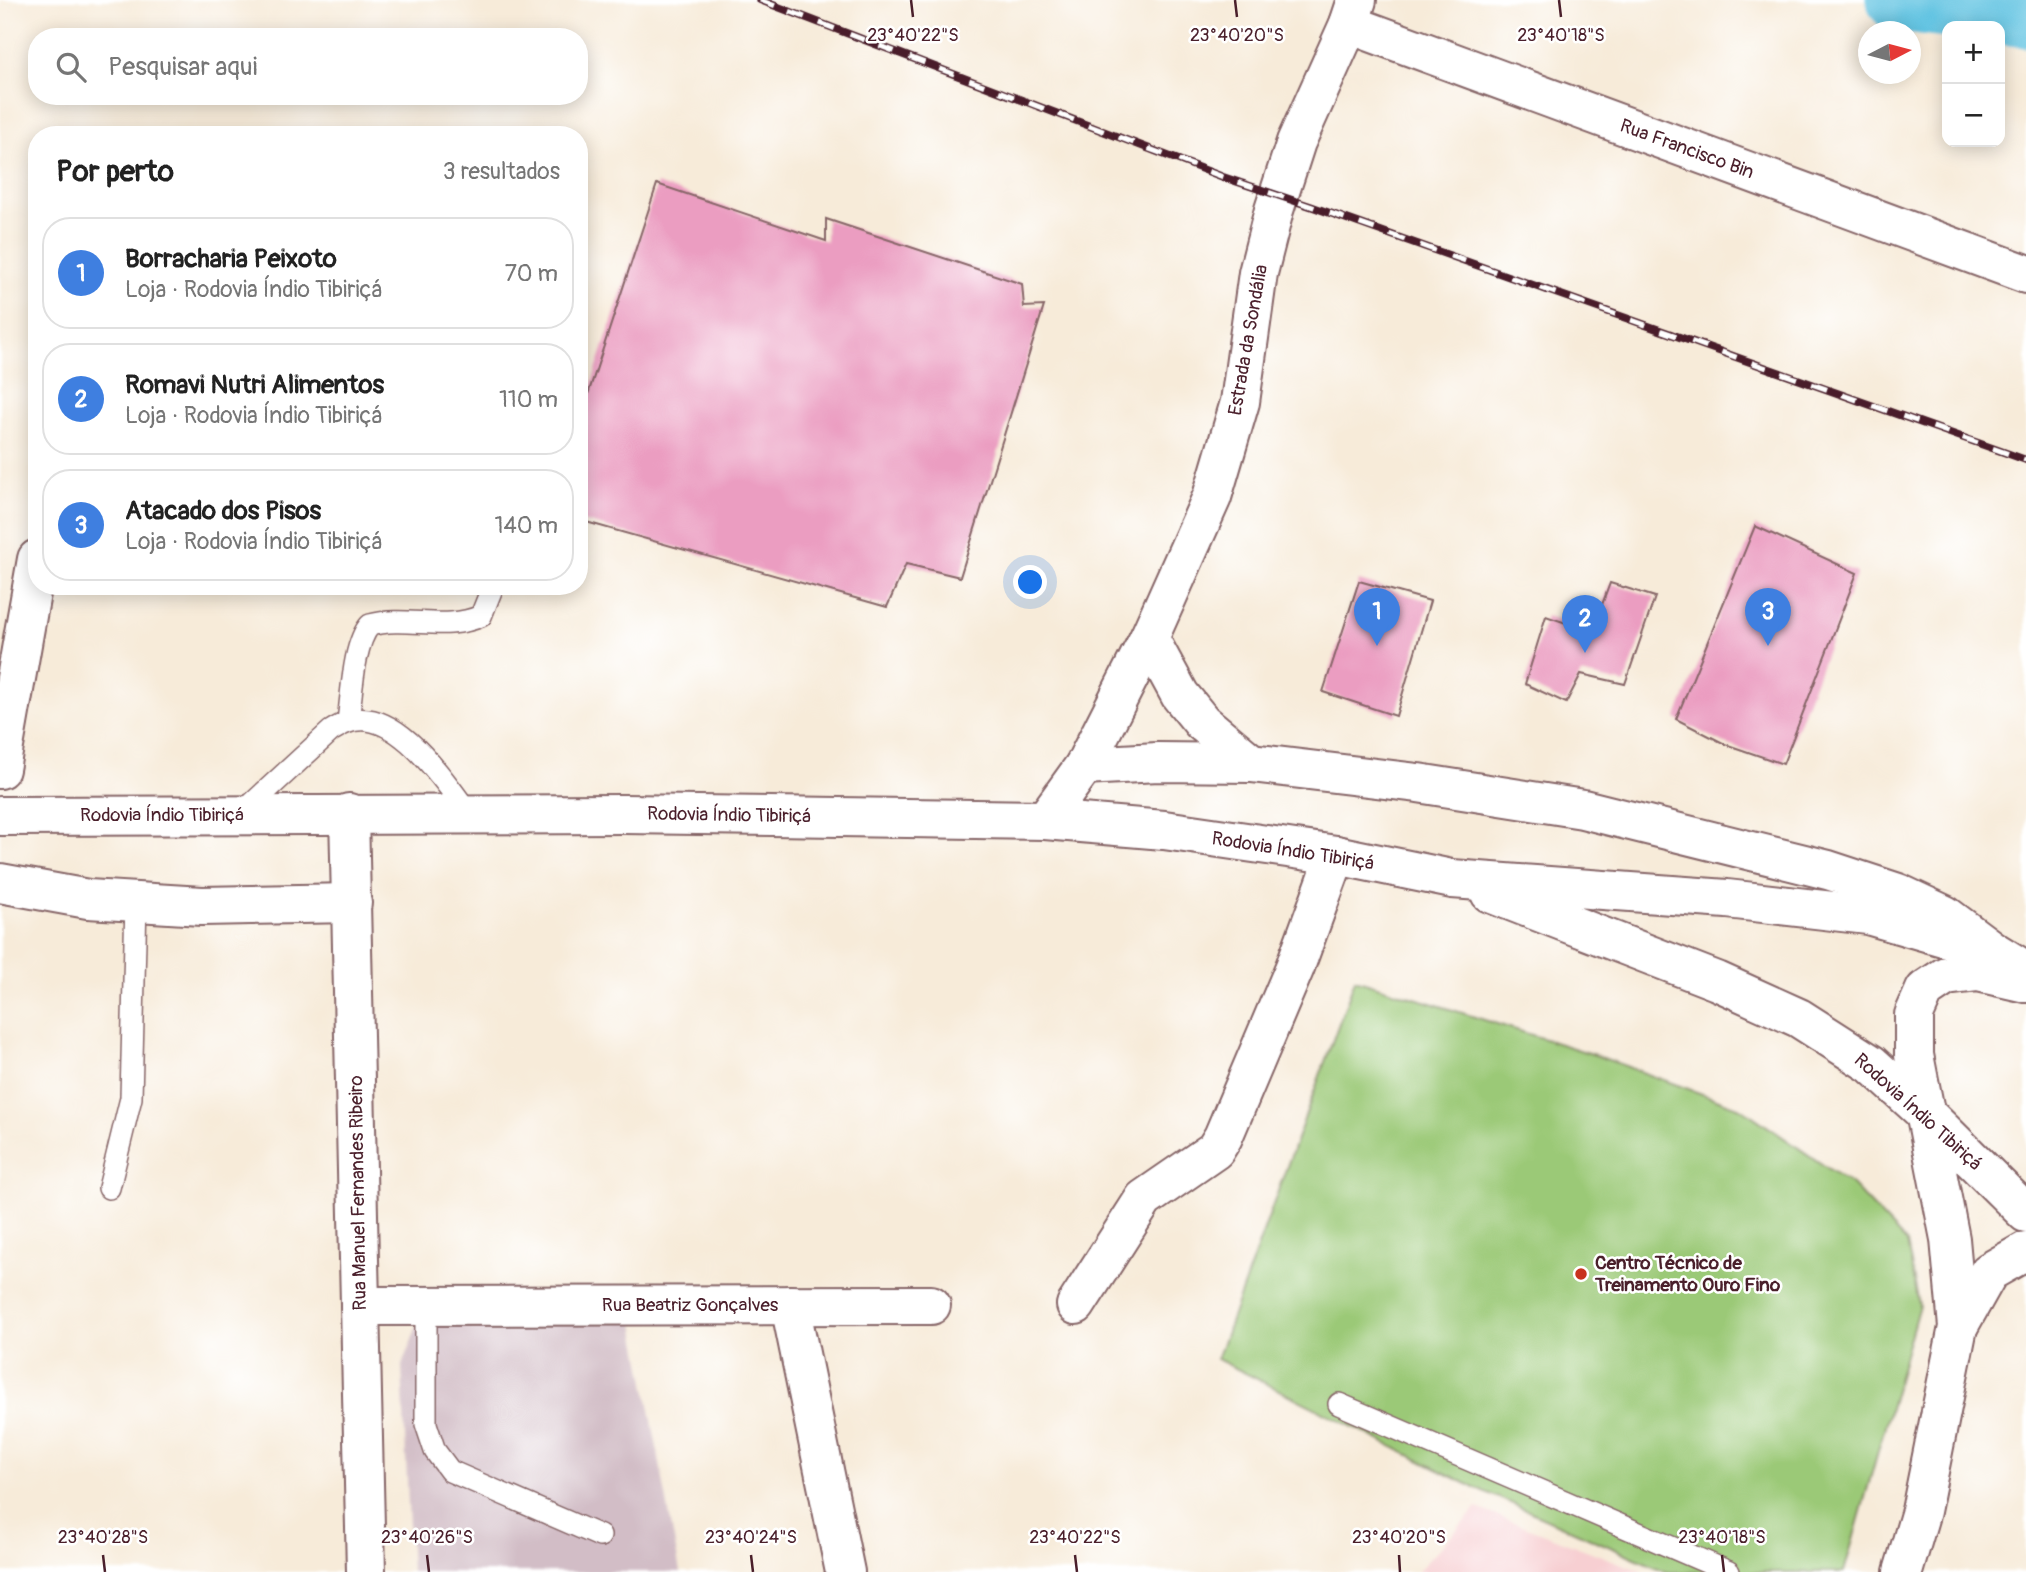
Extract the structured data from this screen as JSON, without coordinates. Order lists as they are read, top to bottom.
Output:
{
  "streets": {
    "main road": [
      "Rua Francisco Bin",
      "Estrada da Sondália",
      "Rodovia Índio Tibiriçá",
      "Rua Manuel Fernandes Ribeiro",
      "Rua Beatriz Gonçalves"
    ]
  },
  "crossings": [
    ["Rua Francisco Bin", "Estrada da Sondália"],
    ["Estrada da Sondália", "Rodovia Índio Tibiriçá"],
    ["Rodovia Índio Tibiriçá", "Rua Manuel Fernandes Ribeiro"],
    ["Rua Manuel Fernandes Ribeiro", "Rua Beatriz Gonçalves"]
  ],
  "places": ["Centro Técnico de Treinamento Ouro Fino"],
  "north": "right",
  "page": {
    "map_buttons": ["+", "−"],
    "search": "Pesquisar aqui",
    "heading": ["Por perto", "3 resultados"],
    "list": [
      {
        "mark": "1",
        "name": "Borracharia Peixoto",
        "note": "Loja · Rodovia Índio Tibiriçá",
        "value": "70 m"
      },
      {
        "mark": "2",
        "name": "Romavi Nutri Alimentos",
        "note": "Loja · Rodovia Índio Tibiriçá",
        "value": "110 m"
      },
      {
        "mark": "3",
        "name": "Atacado dos Pisos",
        "note": "Loja · Rodovia Índio Tibiriçá",
        "value": "140 m"
      }
    ],
    "pins": ["1", "3", "2"]
  },
  "coordinates": [
    "23°40'22\"S",
    "23°40'20\"S",
    "23°40'18\"S",
    "23°40'28\"S",
    "23°40'26\"S",
    "23°40'24\"S"
  ]
}
